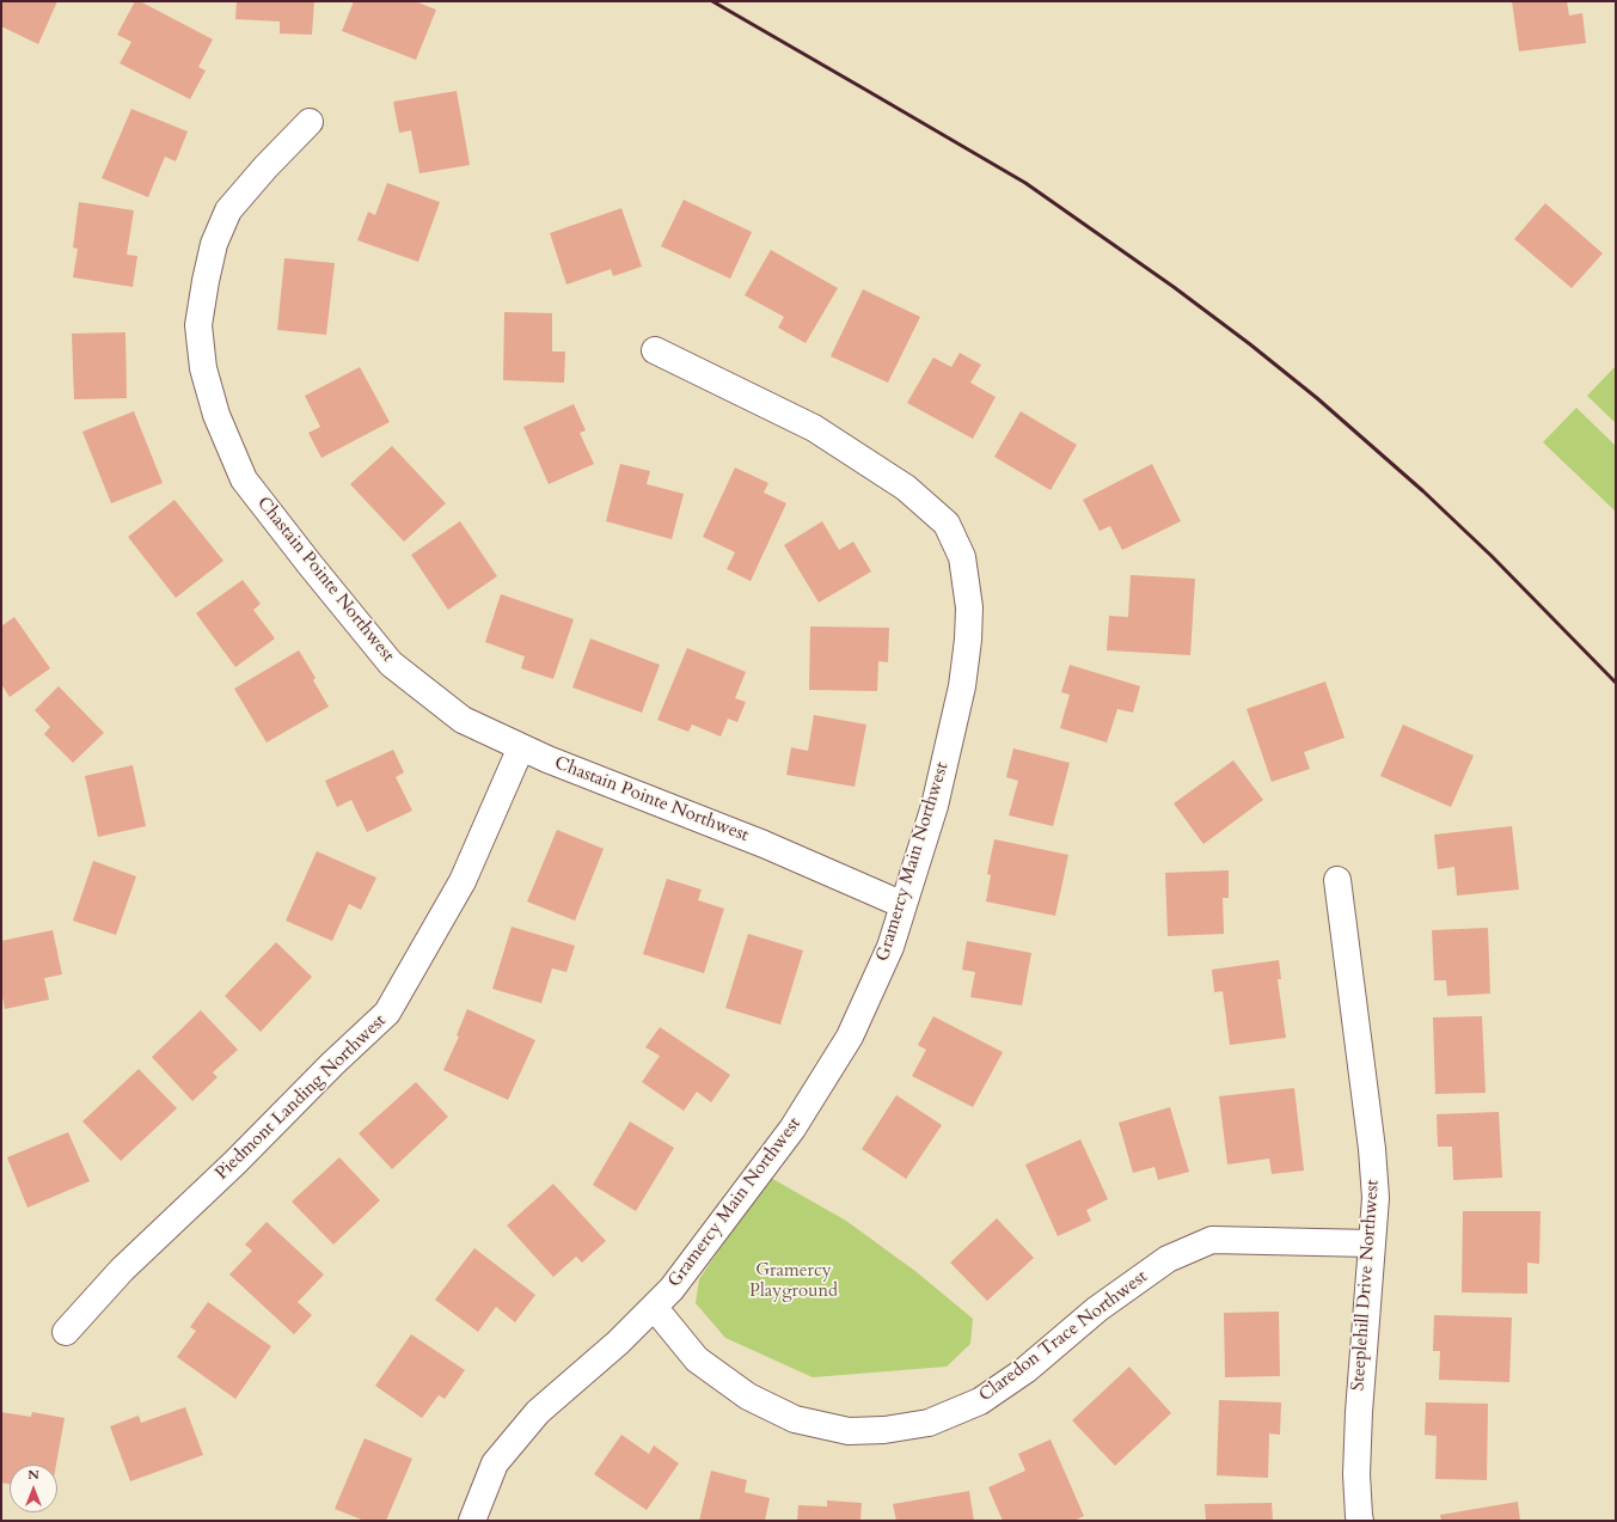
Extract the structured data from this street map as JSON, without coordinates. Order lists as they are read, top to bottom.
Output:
{
  "streets": {
    "street": [
      "Chastain Pointe Northwest",
      "Gramercy Main Northwest",
      "Piedmont Landing Northwest",
      "Steeplehill Drive Northwest",
      "Claredon Trace Northwest"
    ]
  },
  "crossings": [
    ["Chastain Pointe Northwest", "Gramercy Main Northwest"],
    ["Chastain Pointe Northwest", "Piedmont Landing Northwest"],
    ["Gramercy Main Northwest", "Claredon Trace Northwest"],
    ["Steeplehill Drive Northwest", "Claredon Trace Northwest"]
  ],
  "parks": ["Gramercy Playground"],
  "north": "top"
}
